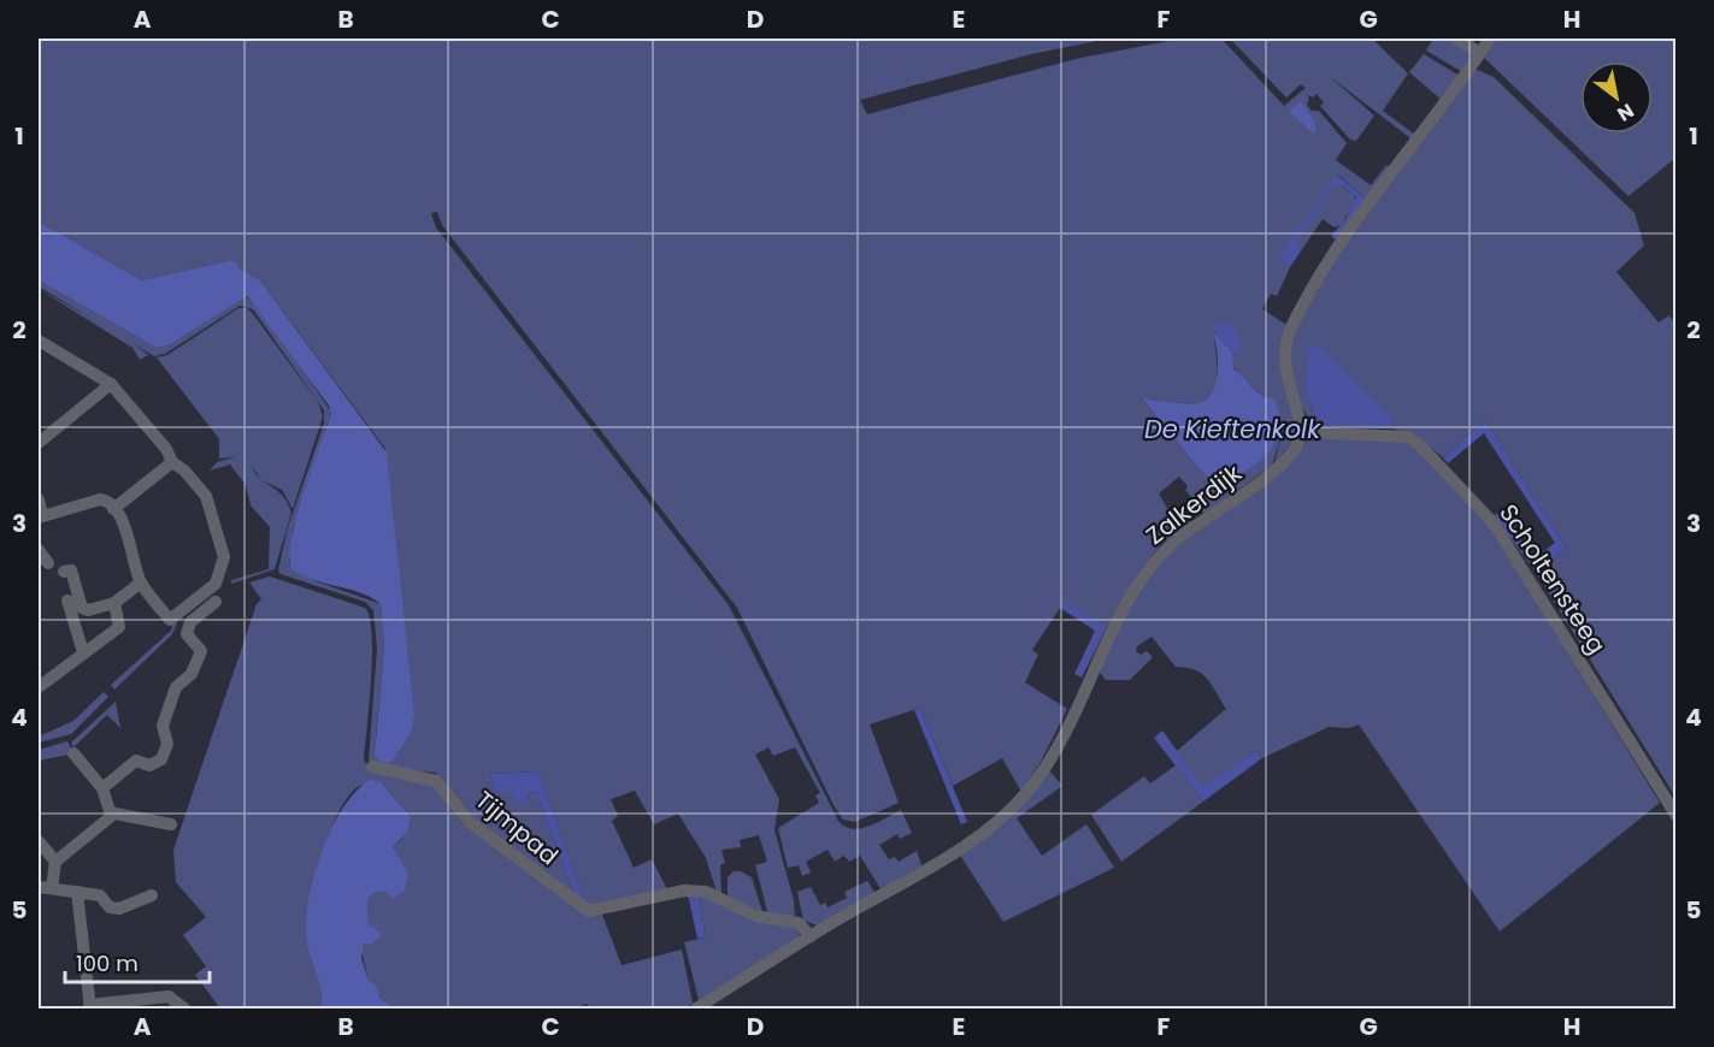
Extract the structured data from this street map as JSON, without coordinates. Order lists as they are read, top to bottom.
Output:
{
  "streets": {
    "street": ["Zalkerdijk", "Scholtensteeg", "Tijmpad"]
  },
  "crossings": [
    ["Zalkerdijk", "Scholtensteeg"],
    ["Zalkerdijk", "Tijmpad"]
  ],
  "water": ["De Kieftenkolk"],
  "scale_bar": "100 m",
  "north": "bottom right",
  "grid": {
    "columns": [
      "A",
      "B",
      "C",
      "D",
      "E",
      "F",
      "G",
      "H"
    ],
    "rows": [
      "1",
      "2",
      "3",
      "4",
      "5"
    ]
  }
}
